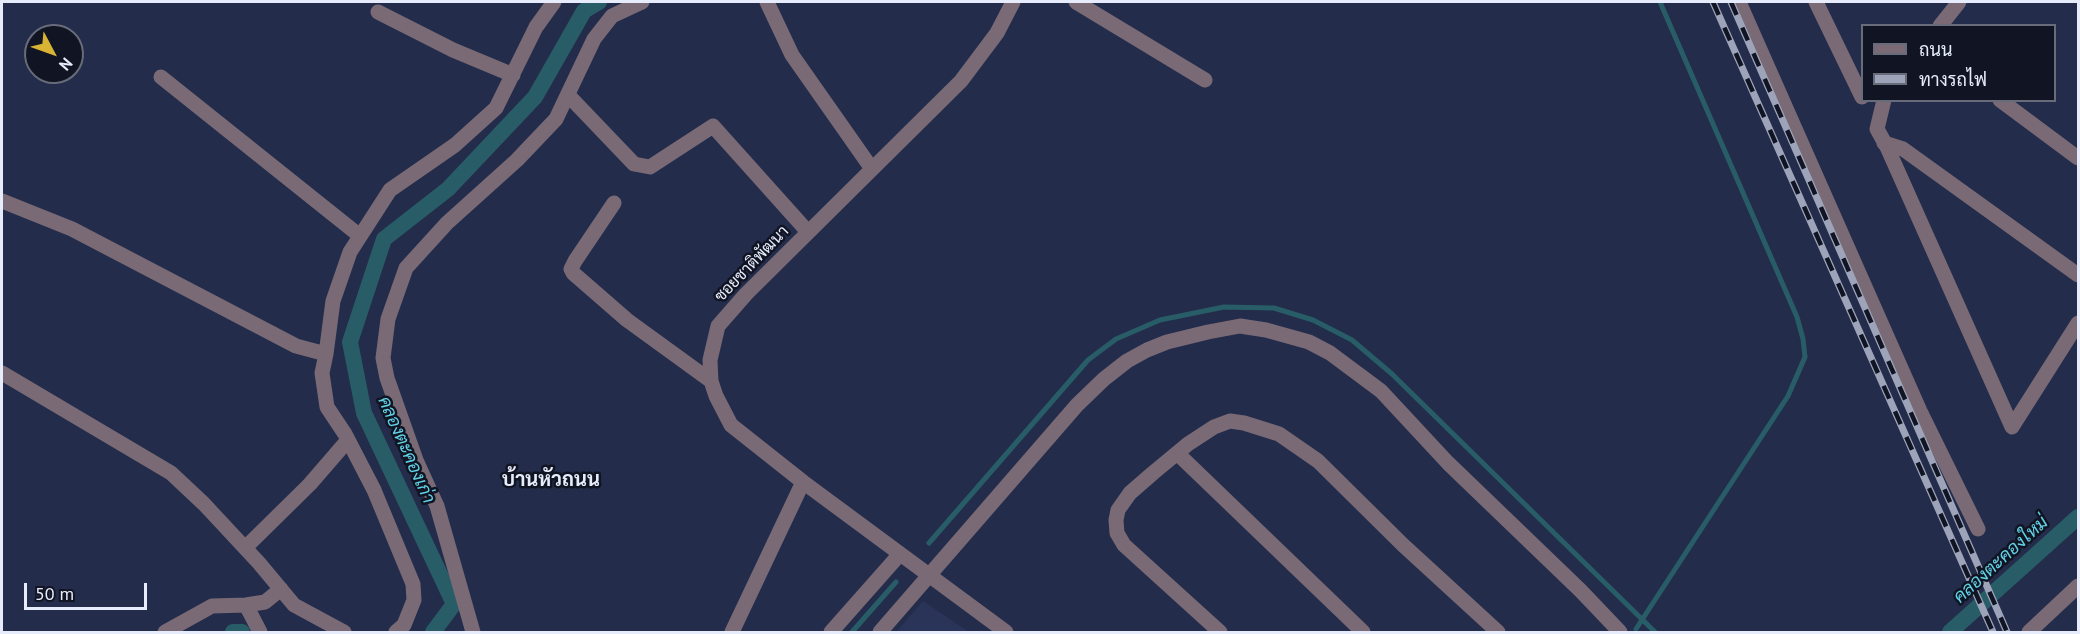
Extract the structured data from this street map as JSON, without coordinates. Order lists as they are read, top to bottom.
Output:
{
  "streets": {
    "street": ["ซอยชาติพัฒนา"]
  },
  "districts": ["บ้านหัวถนน"],
  "water": ["คลองตะคองเก่า", "คลองตะคองใหม่"],
  "legend": ["ถนน", "ทางรถไฟ"],
  "scale_bar": "50 m",
  "north": "bottom right"
}
